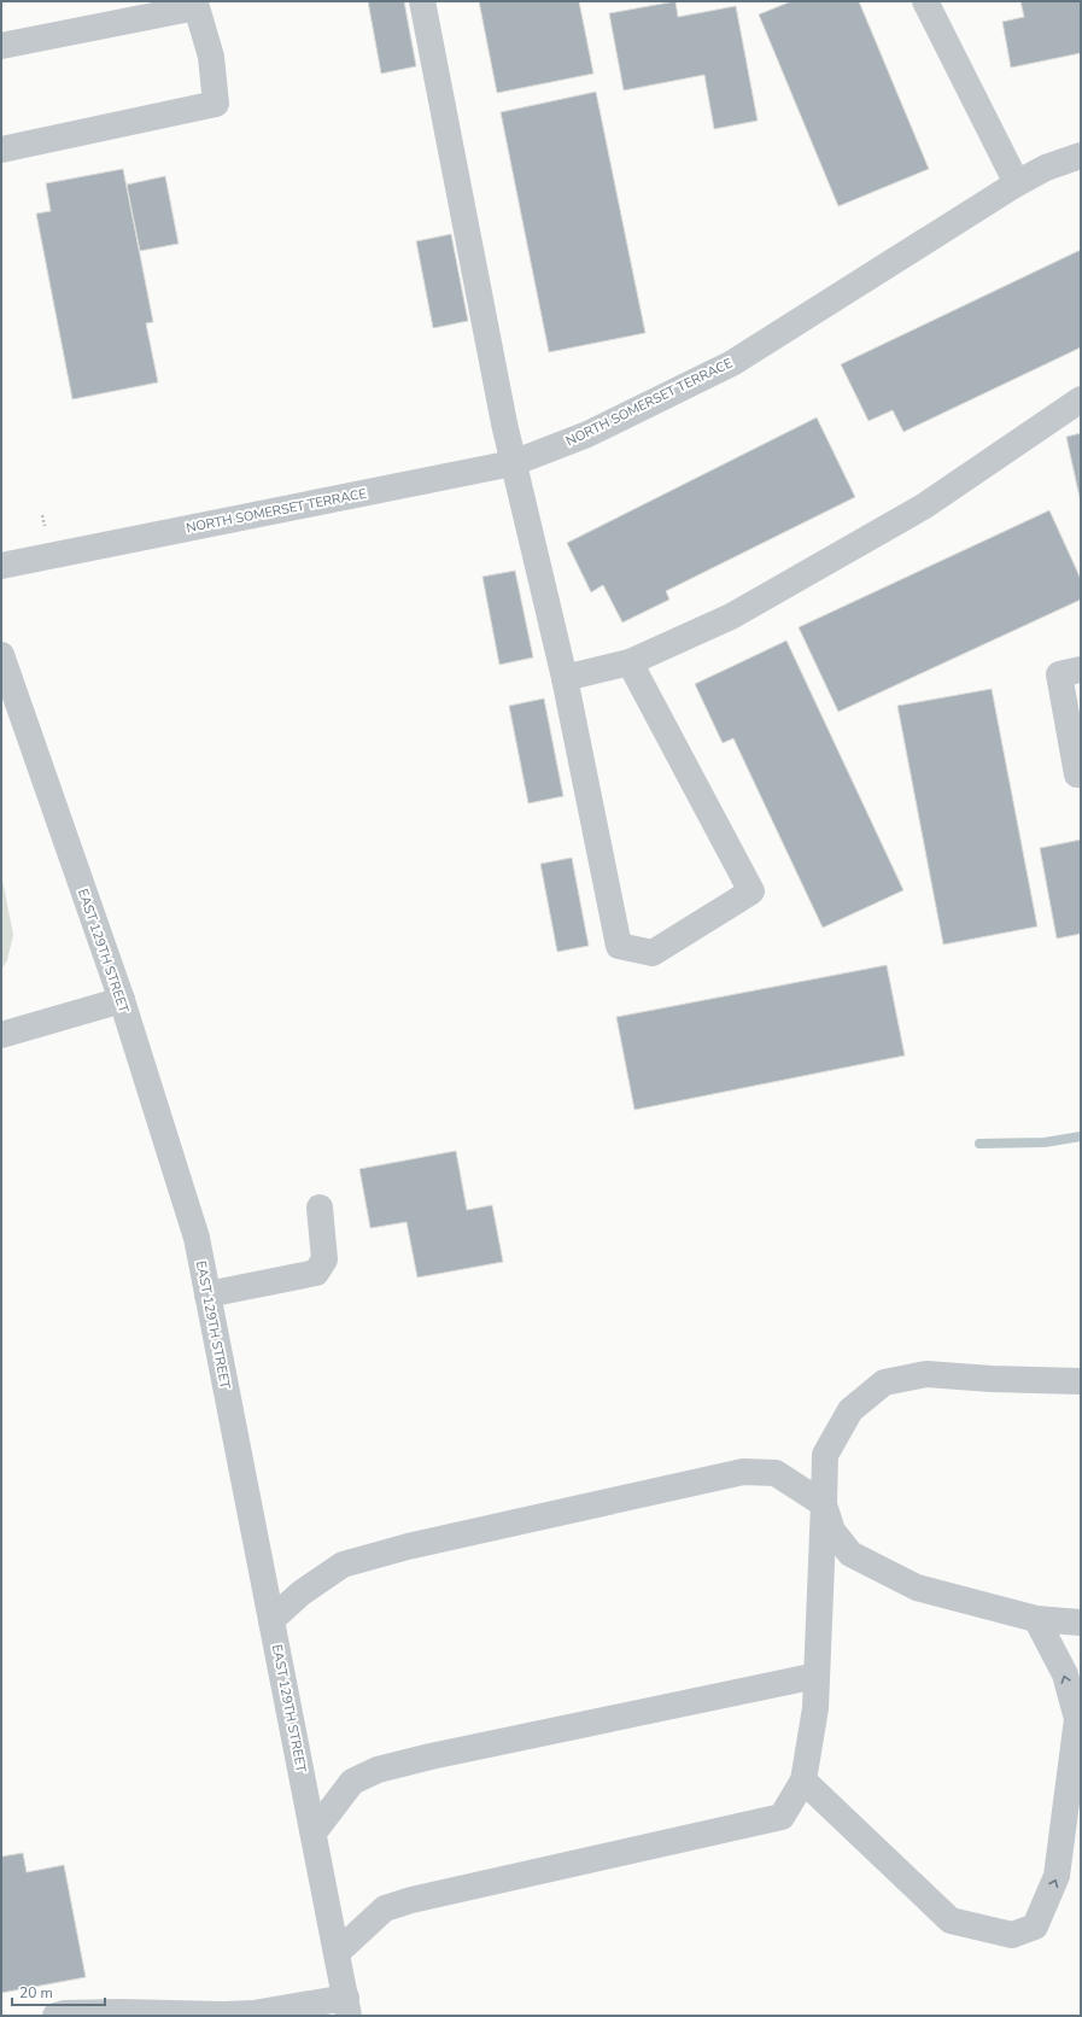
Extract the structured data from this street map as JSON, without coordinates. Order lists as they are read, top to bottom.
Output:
{
  "streets": {
    "street": ["NORTH SOMERSET TERRACE", "EAST 129TH STREET"]
  },
  "scale_bar": "20 m"
}
